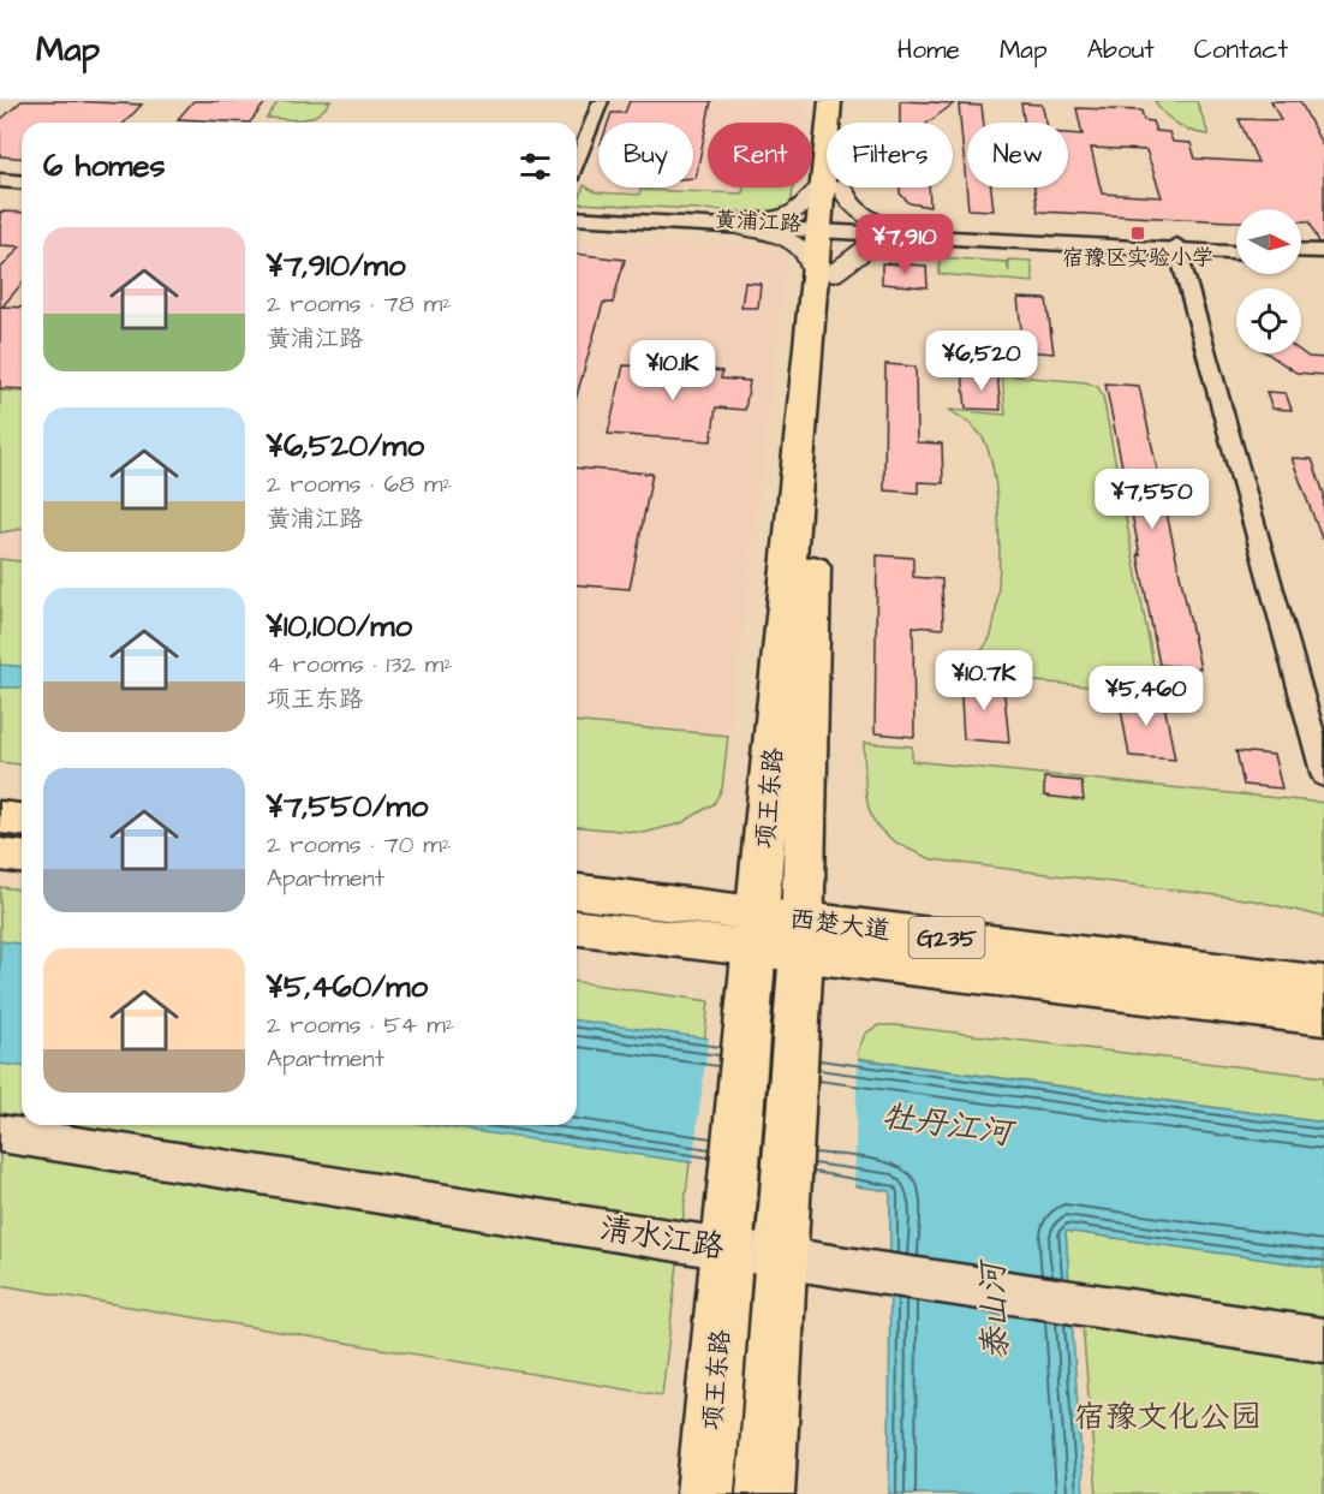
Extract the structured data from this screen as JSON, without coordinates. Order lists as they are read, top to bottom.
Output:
{
  "streets": {
    "main road": ["项王东路", "西楚大道", "G235"],
    "street": ["黄浦江路", "清水江路"]
  },
  "crossings": [
    ["黄浦江路", "项王东路"],
    ["项王东路", "西楚大道"],
    ["项王东路", "清水江路"]
  ],
  "water": ["牡丹江河", "泰山河"],
  "parks": ["宿豫文化公园"],
  "places": {
    "transit": ["宿豫区实验小学"]
  },
  "north": "right",
  "page": {
    "header": "Map",
    "nav": [
      "Home",
      "Map",
      "About",
      "Contact"
    ],
    "chip": [
      "Buy",
      "Rent",
      "Filters",
      "New"
    ],
    "heading": "6 homes",
    "list": [
      {
        "name": "¥7,910/mo",
        "note": "2 rooms · 78 m² · 黄浦江路"
      },
      {
        "name": "¥6,520/mo",
        "note": "2 rooms · 68 m² · 黄浦江路"
      },
      {
        "name": "¥10,100/mo",
        "note": "4 rooms · 132 m² · 项王东路"
      },
      {
        "name": "¥7,550/mo",
        "note": "2 rooms · 70 m² · Apartment"
      },
      {
        "name": "¥5,460/mo",
        "note": "2 rooms · 54 m² · Apartment"
      }
    ],
    "price": [
      "¥7,910",
      "¥6,520",
      "¥10.1K",
      "¥7,550",
      "¥10.7K",
      "¥5,460"
    ]
  }
}
